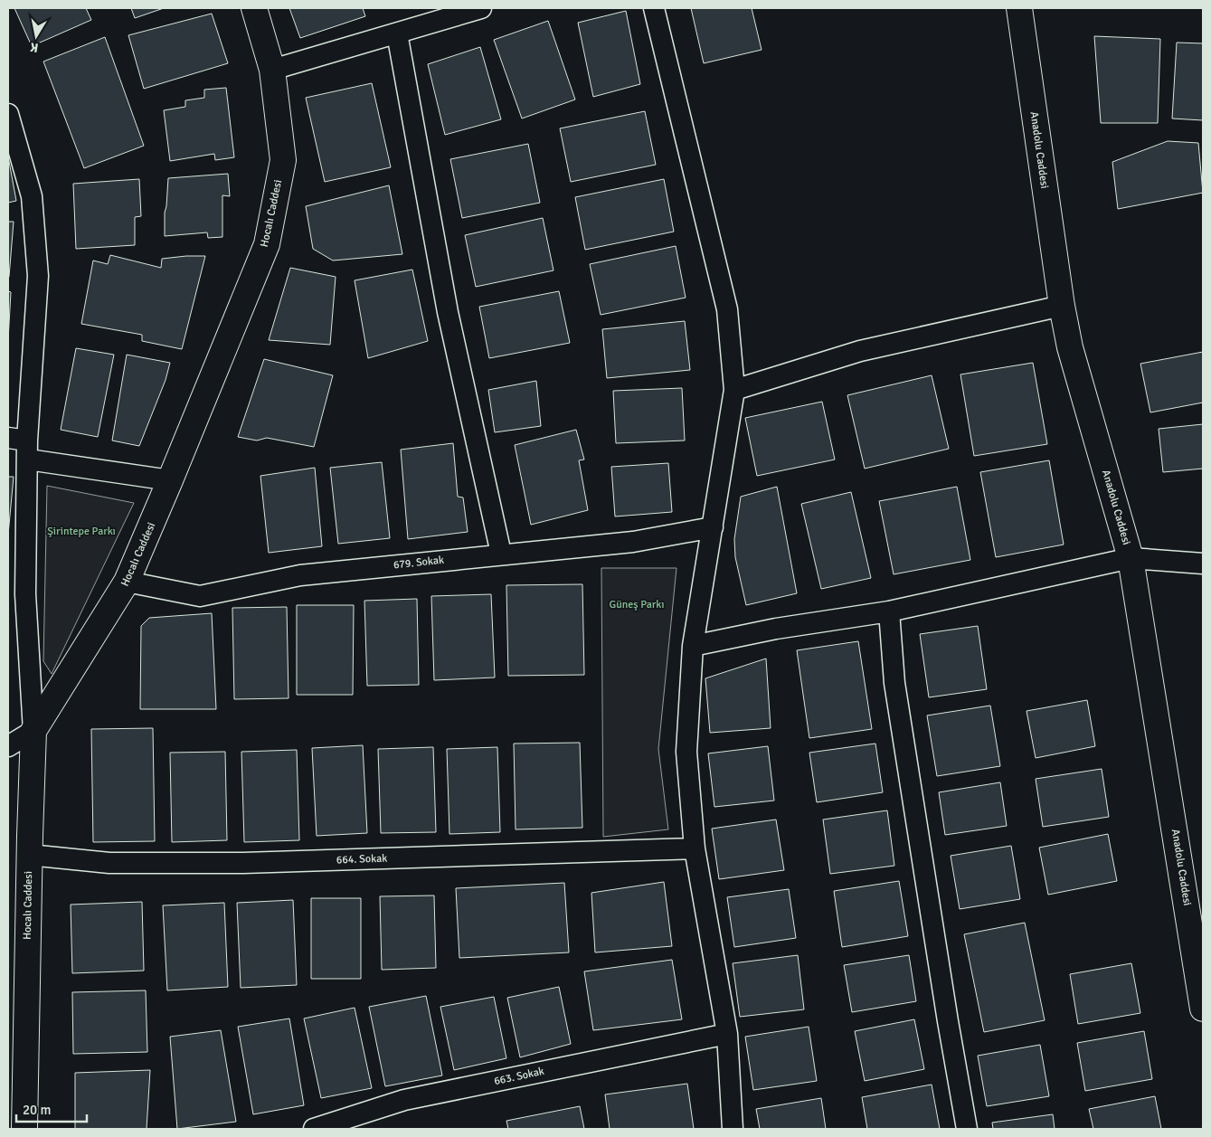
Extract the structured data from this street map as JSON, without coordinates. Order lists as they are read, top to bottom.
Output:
{
  "streets": {
    "street": [
      "Anadolu Caddesi",
      "Hocalı Caddesi",
      "679. Sokak",
      "664. Sokak",
      "663. Sokak"
    ]
  },
  "crossings": [
    ["Hocalı Caddesi", "679. Sokak"],
    ["Hocalı Caddesi", "664. Sokak"]
  ],
  "parks": ["Şirintepe Parkı", "Güneş Parkı"],
  "scale_bar": "20 m",
  "north": "bottom"
}
